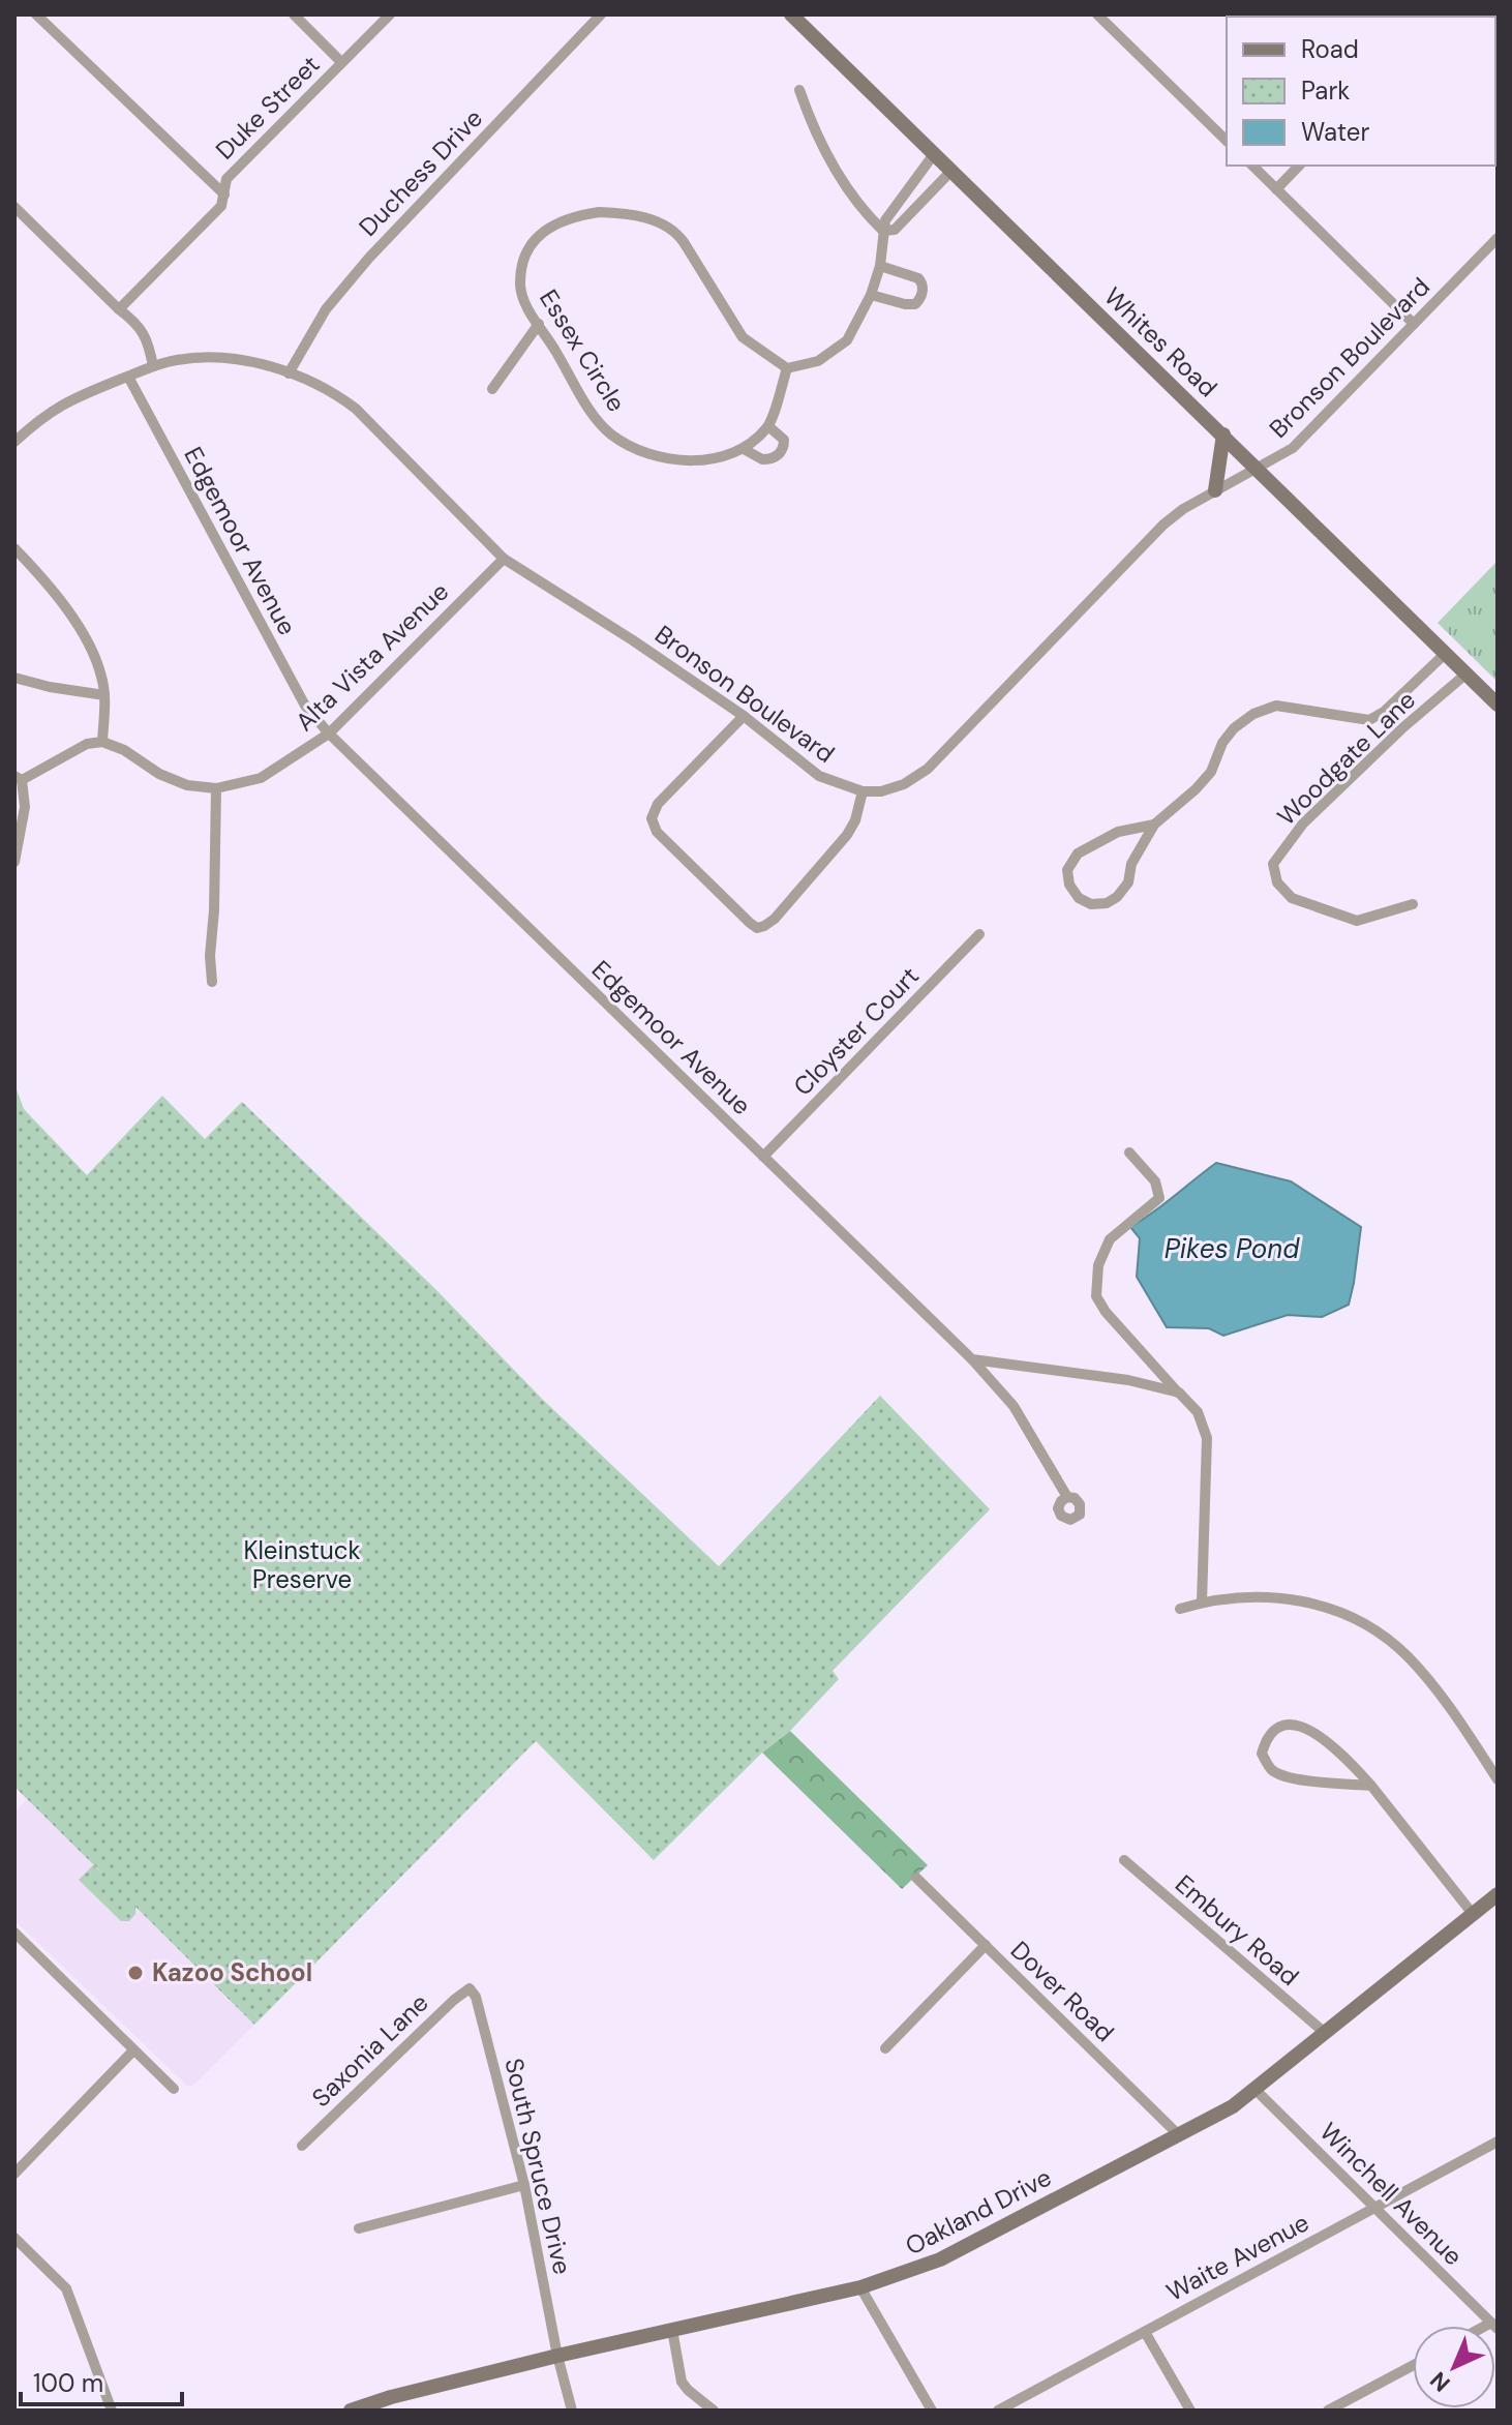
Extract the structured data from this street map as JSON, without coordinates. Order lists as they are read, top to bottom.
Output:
{
  "streets": {
    "main road": ["Whites Road", "Oakland Drive"],
    "street": [
      "Duke Street",
      "Duchess Drive",
      "Essex Circle",
      "Bronson Boulevard",
      "Edgemoor Avenue",
      "Alta Vista Avenue",
      "Woodgate Lane",
      "Cloyster Court",
      "Embury Road",
      "Dover Road",
      "Saxonia Lane",
      "South Spruce Drive",
      "Winchell Avenue",
      "Waite Avenue"
    ]
  },
  "crossings": [
    ["Duchess Drive", "Bronson Boulevard"],
    ["Whites Road", "Bronson Boulevard"],
    ["Whites Road", "Woodgate Lane"],
    ["Bronson Boulevard", "Edgemoor Avenue"],
    ["Bronson Boulevard", "Alta Vista Avenue"],
    ["Edgemoor Avenue", "Alta Vista Avenue"],
    ["Edgemoor Avenue", "Cloyster Court"],
    ["Embury Road", "Oakland Drive"],
    ["Dover Road", "Oakland Drive"],
    ["Saxonia Lane", "South Spruce Drive"],
    ["South Spruce Drive", "Oakland Drive"],
    ["Winchell Avenue", "Oakland Drive"],
    ["Winchell Avenue", "Waite Avenue"]
  ],
  "water": ["Pikes Pond"],
  "parks": ["Kleinstuck Preserve"],
  "places": ["Kazoo School"],
  "legend": ["Road", "Park", "Water"],
  "scale_bar": "100 m",
  "north": "bottom left"
}
